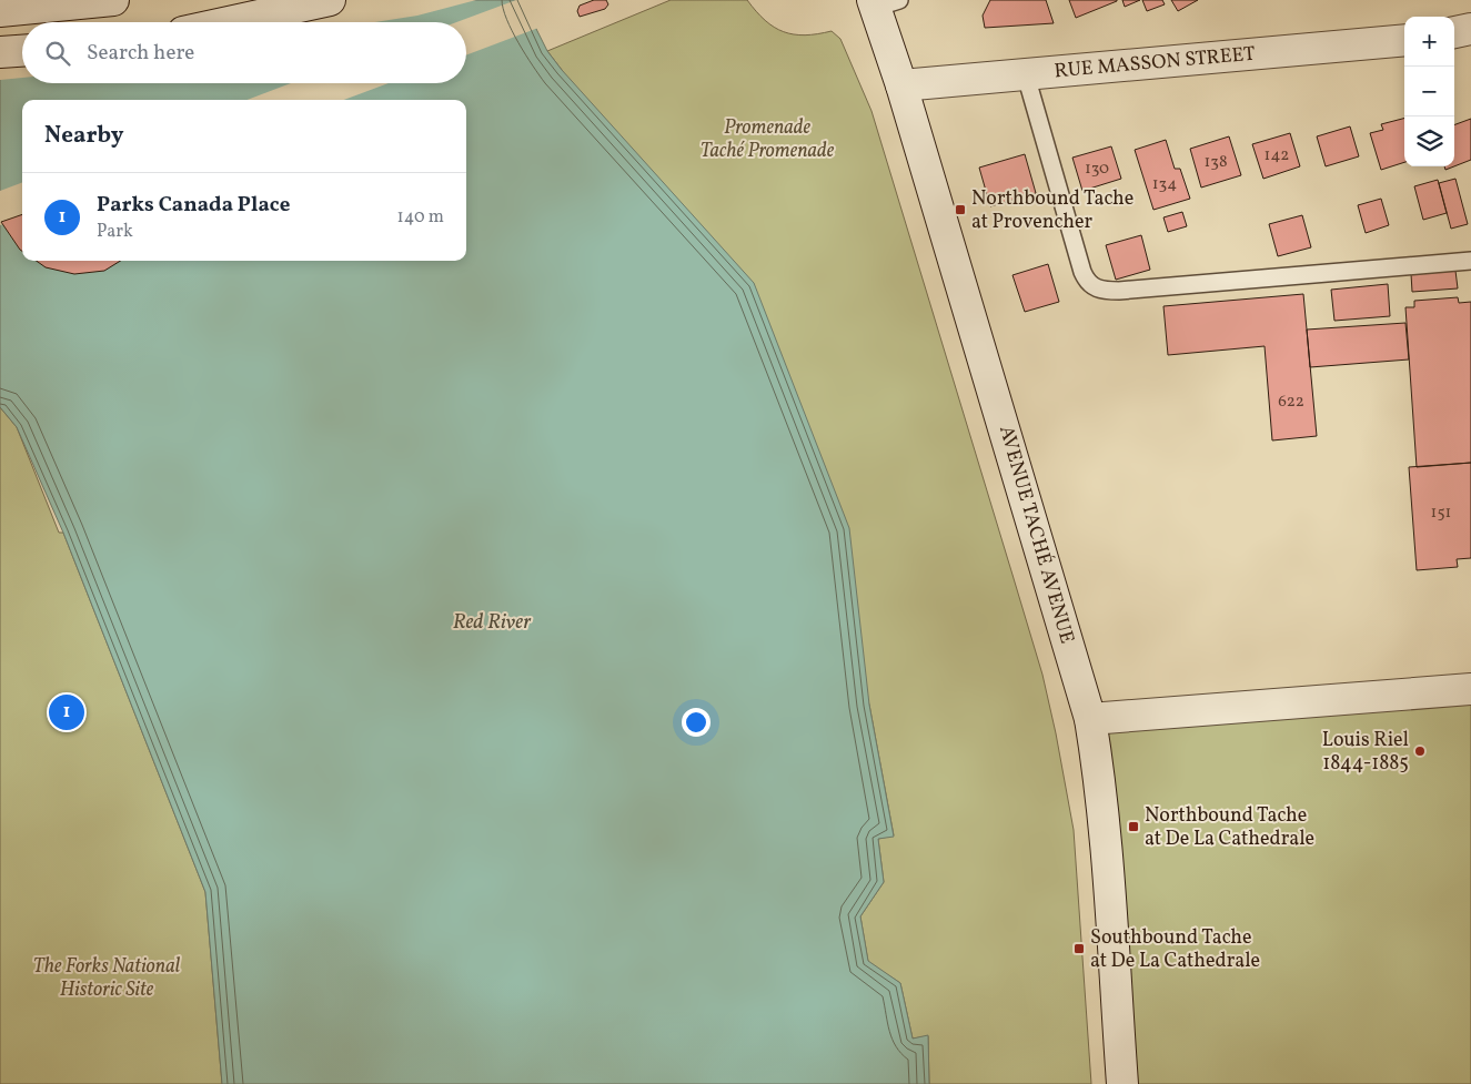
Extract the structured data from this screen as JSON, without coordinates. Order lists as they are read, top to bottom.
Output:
{
  "streets": {
    "street": ["RUE MASSON STREET", "AVENUE TACHÉ AVENUE"]
  },
  "crossings": [
    ["RUE MASSON STREET", "AVENUE TACHÉ AVENUE"]
  ],
  "water": ["Red River"],
  "parks": ["Promenade Taché Promenade", "The Forks National Historic Site"],
  "places": {
    "transit": ["Northbound Tache at Provencher", "Northbound Tache at De La Cathedrale", "Southbound Tache at De La Cathedrale"],
    "other": ["Louis Riel 1844-1885"]
  },
  "house_numbers": [
    "142",
    "138",
    "130",
    "134",
    "622",
    "151"
  ],
  "page": {
    "map_buttons": ["+", "−"],
    "search": "Search here",
    "heading": "Nearby",
    "list": [
      {
        "mark": "1",
        "name": "Parks Canada Place",
        "note": "Park",
        "value": "140 m"
      }
    ],
    "pins": "1"
  }
}
